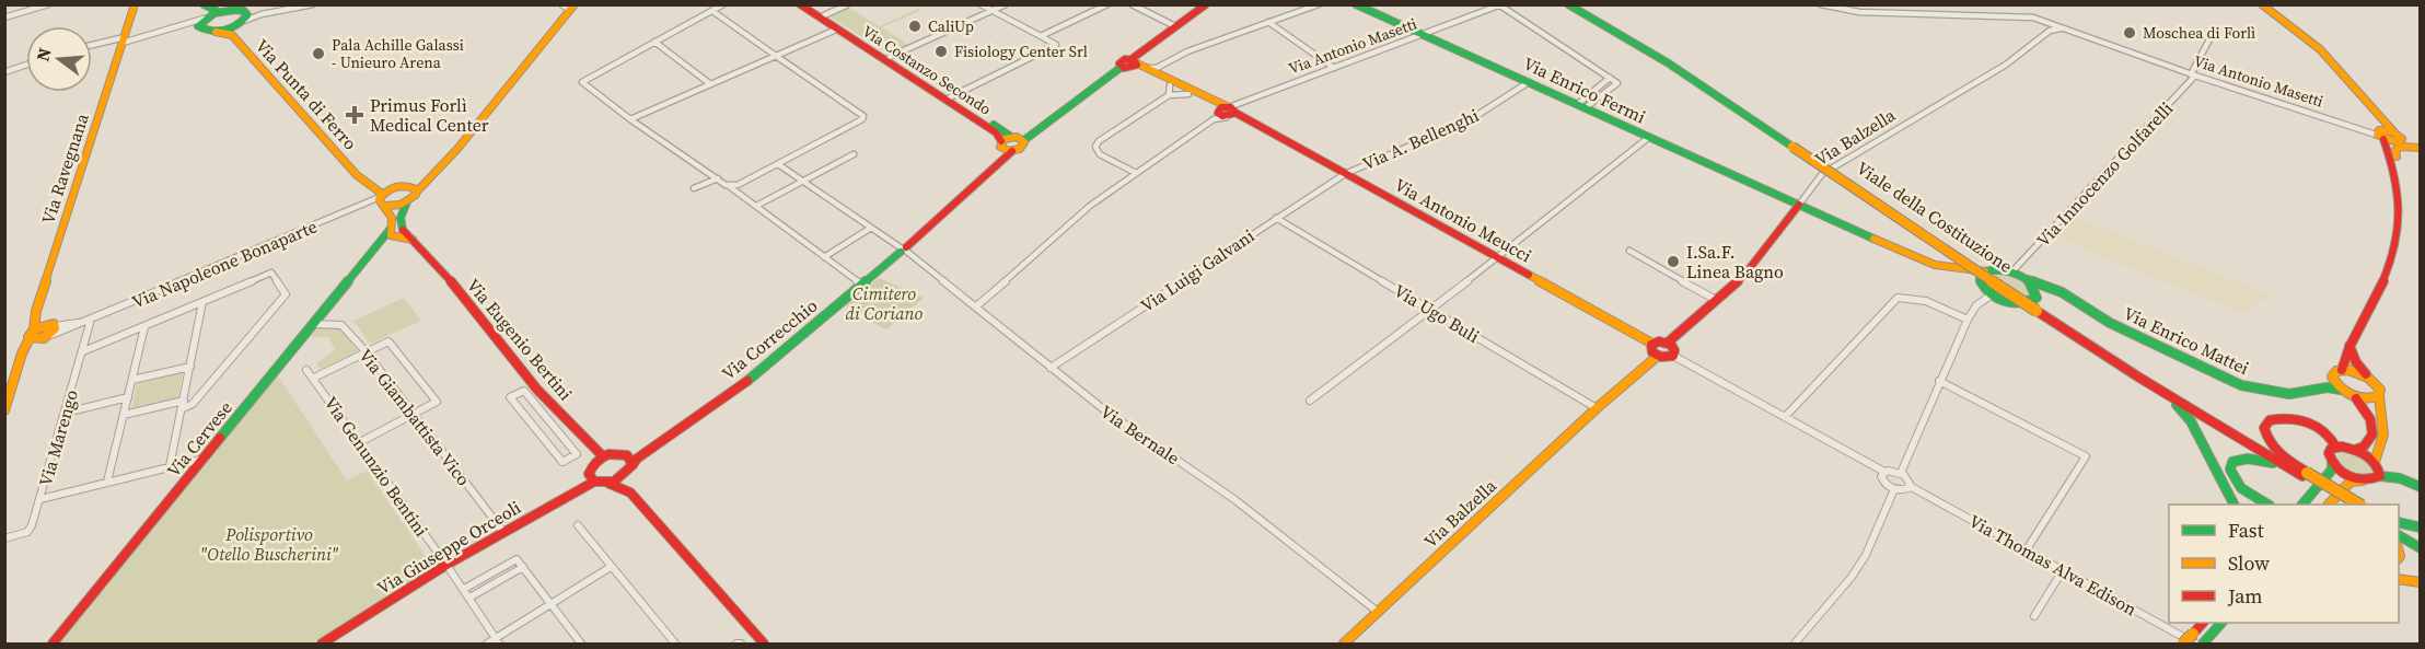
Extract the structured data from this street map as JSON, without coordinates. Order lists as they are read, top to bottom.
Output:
{
  "streets": {
    "main road": [
      "Via Antonio Masetti",
      "Via Costanzo Secondo",
      "Via Enrico Fermi",
      "Via Punta di Ferro",
      "Via Balzella",
      "Via Ravegnana",
      "Viale della Costituzione",
      "Via Antonio Meucci",
      "Via Eugenio Bertini",
      "Via Correcchio",
      "Via Enrico Mattei",
      "Via Cervese",
      "Via Giuseppe Orceoli"
    ],
    "street": [
      "Via A. Bellenghi",
      "Via Innocenzo Golfarelli",
      "Via Napoleone Bonaparte",
      "Via Luigi Galvani",
      "Via Ugo Buli",
      "Via Giambattista Vico",
      "Via Bernale",
      "Via Marengo",
      "Via Genunzio Bentini",
      "Via Thomas Alva Edison"
    ]
  },
  "crossings": [
    ["Via Antonio Masetti", "Via Enrico Fermi"],
    ["Via Antonio Masetti", "Via Balzella"],
    ["Via Antonio Masetti", "Via Innocenzo Golfarelli"],
    ["Via Antonio Masetti", "Via Antonio Meucci"],
    ["Via Antonio Masetti", "Via Bernale"],
    ["Via Costanzo Secondo", "Via Correcchio"],
    ["Via Enrico Fermi", "Via Balzella"],
    ["Via Enrico Fermi", "Via A. Bellenghi"],
    ["Via Punta di Ferro", "Via Napoleone Bonaparte"],
    ["Via Balzella", "Via Ugo Buli"],
    ["Via Balzella", "Via Bernale"],
    ["Via A. Bellenghi", "Via Antonio Meucci"],
    ["Via A. Bellenghi", "Via Luigi Galvani"],
    ["Via Ravegnana", "Via Napoleone Bonaparte"],
    ["Via Innocenzo Golfarelli", "Via Enrico Mattei"],
    ["Viale della Costituzione", "Via Enrico Mattei"],
    ["Via Antonio Meucci", "Via Luigi Galvani"],
    ["Via Napoleone Bonaparte", "Via Marengo"],
    ["Via Luigi Galvani", "Via Ugo Buli"],
    ["Via Luigi Galvani", "Via Bernale"],
    ["Via Eugenio Bertini", "Via Cervese"],
    ["Via Correcchio", "Via Bernale"],
    ["Via Giambattista Vico", "Via Cervese"],
    ["Via Giambattista Vico", "Via Giuseppe Orceoli"],
    ["Via Genunzio Bentini", "Via Giuseppe Orceoli"]
  ],
  "parks": ["Cimitero di Coriano", "Polisportivo \"Otello Buscherini\""],
  "places": {
    "other": [
      "CaliUp",
      "Moschea di Forlì",
      "Fisiology Center Srl",
      "Pala Achille Galassi - Unieuro Arena",
      "I.Sa.F. Linea Bagno"
    ],
    "health": ["Primus Forlì Medical Center"]
  },
  "legend": ["Fast", "Slow", "Jam"],
  "north": "left"
}
